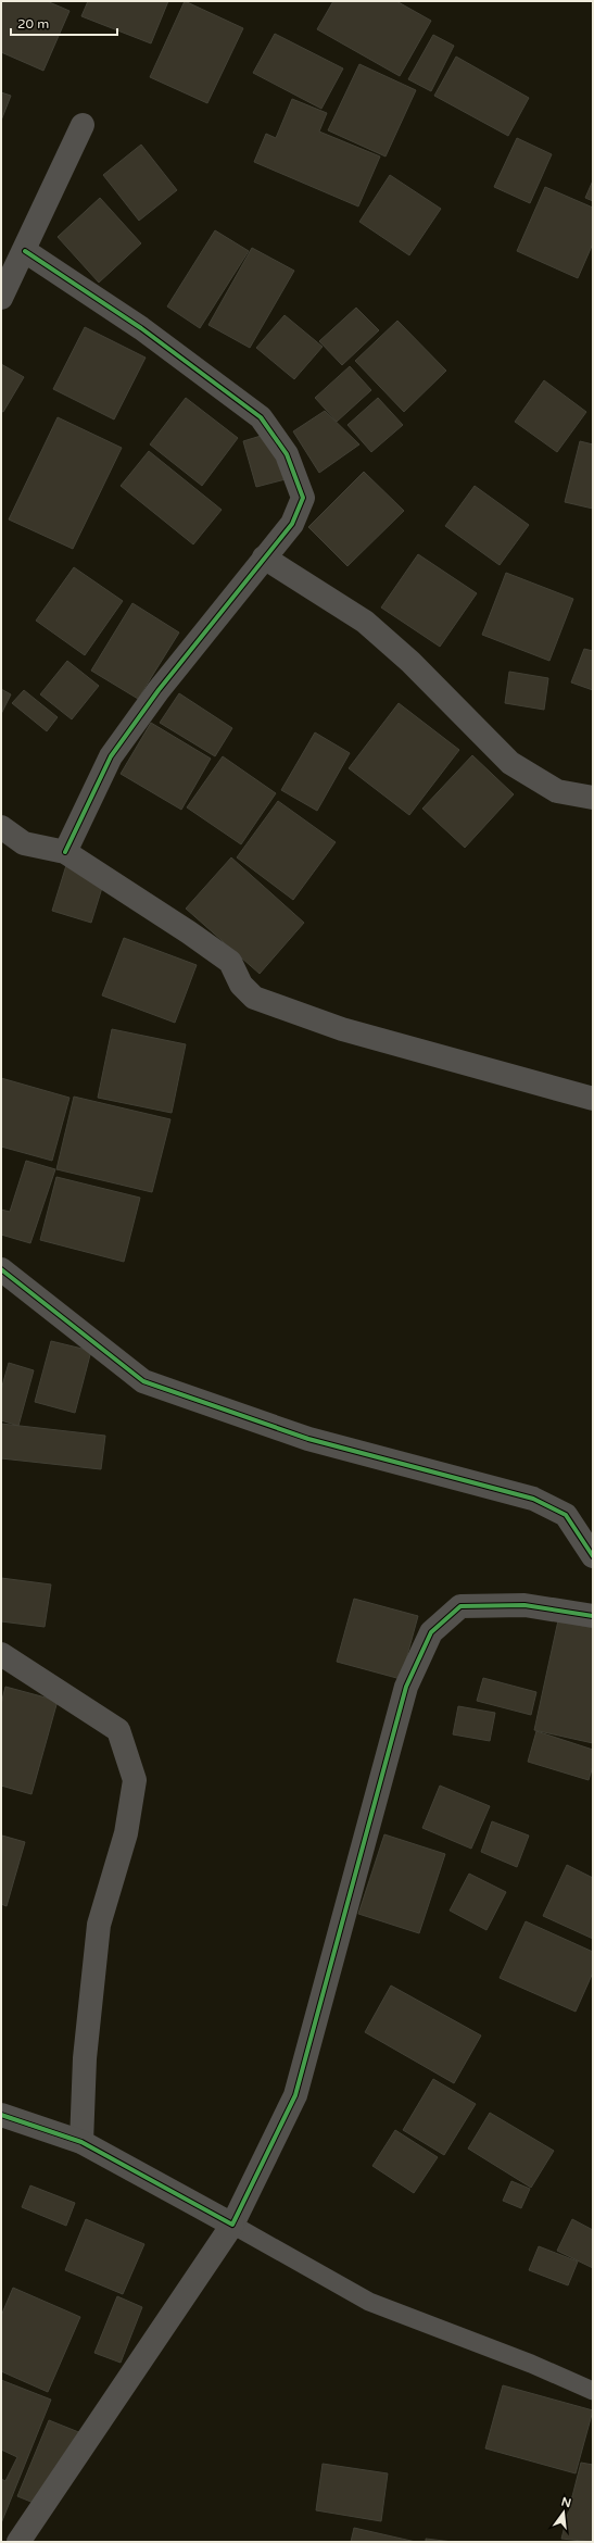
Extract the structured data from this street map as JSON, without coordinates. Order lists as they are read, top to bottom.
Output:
{
  "scale_bar": "20 m",
  "north": "top"
}
